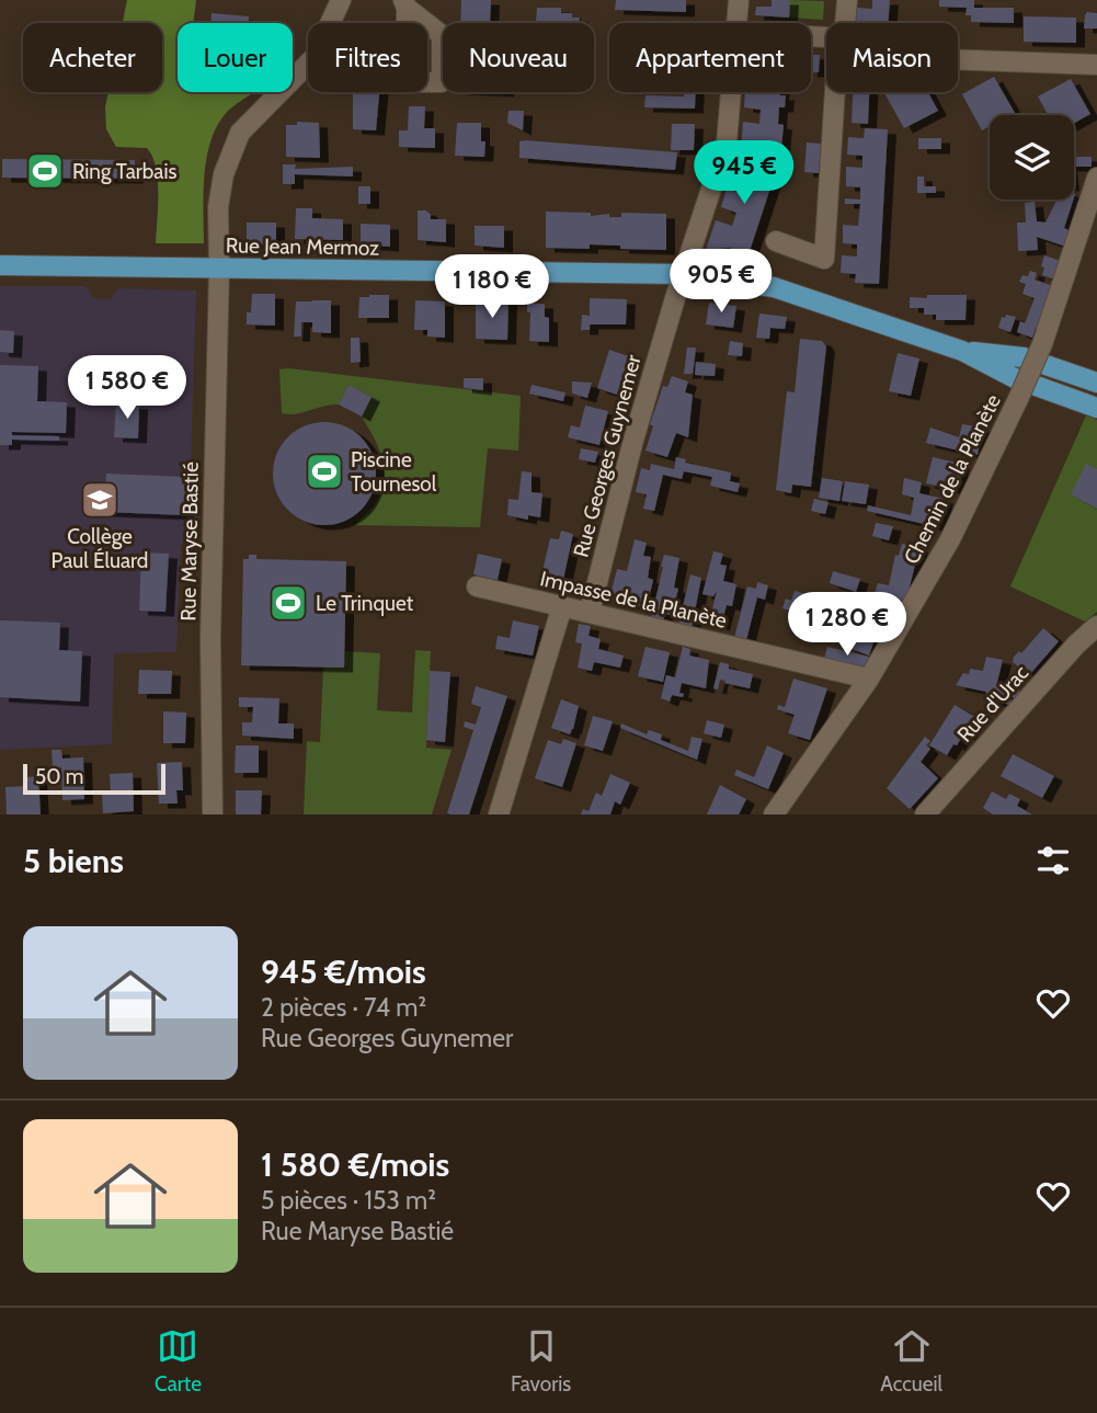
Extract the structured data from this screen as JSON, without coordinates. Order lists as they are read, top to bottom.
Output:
{
  "streets": {
    "main road": ["Rue Jean Mermoz"],
    "street": [
      "Rue Georges Guynemer",
      "Chemin de la Planète",
      "Rue Maryse Bastié",
      "Impasse de la Planète",
      "Rue d'Urac"
    ]
  },
  "crossings": [
    ["Rue Jean Mermoz", "Rue Georges Guynemer"],
    ["Rue Jean Mermoz", "Rue Maryse Bastié"],
    ["Rue Georges Guynemer", "Impasse de la Planète"],
    ["Chemin de la Planète", "Impasse de la Planète"]
  ],
  "places": {
    "sports": ["Ring Tarbais", "Piscine Tournesol", "Le Trinquet"],
    "school or university": ["Collège Paul Éluard"]
  },
  "scale_bar": "50 m",
  "page": {
    "chip": [
      "Acheter",
      "Louer",
      "Filtres",
      "Nouveau",
      "Appartement",
      "Maison"
    ],
    "price": [
      "945 €",
      "905 €",
      "1 180 €",
      "1 580 €",
      "1 280 €"
    ],
    "scale": "50 m",
    "heading": "5 biens",
    "list": [
      {
        "name": "945 €/mois",
        "note": "2 pièces · 74 m² · Rue Georges Guynemer"
      },
      {
        "name": "1 580 €/mois",
        "note": "5 pièces · 153 m² · Rue Maryse Bastié"
      }
    ],
    "tabs": ["Carte", "Favoris", "Accueil"]
  }
}
